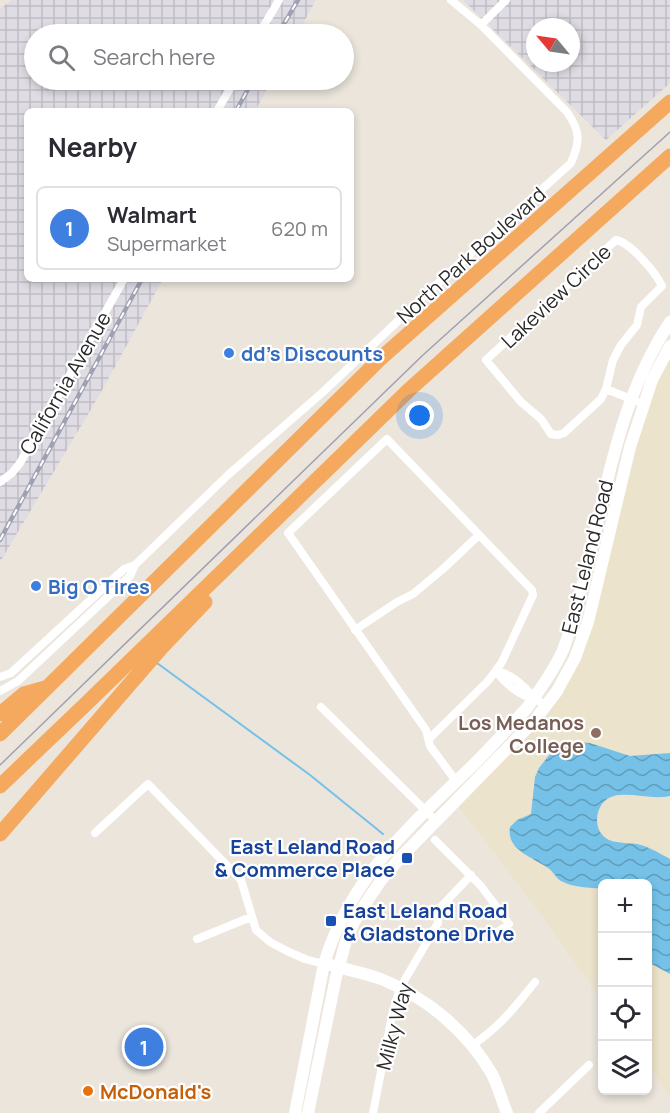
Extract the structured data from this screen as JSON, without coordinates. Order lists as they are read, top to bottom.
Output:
{
  "streets": {
    "main road": ["East Leland Road"],
    "street": [
      "North Park Boulevard",
      "Lakeview Circle",
      "California Avenue",
      "Milky Way"
    ]
  },
  "places": {
    "other": [
      "dd's Discounts",
      "Big O Tires",
      "Los Medanos College",
      "McDonald's"
    ],
    "transit": ["East Leland Road & Commerce Place", "East Leland Road & Gladstone Drive"]
  },
  "north": "top left",
  "page": {
    "search": "Search here",
    "heading": "Nearby",
    "list": [
      {
        "mark": "1",
        "name": "Walmart",
        "note": "Supermarket",
        "value": "620 m"
      }
    ],
    "map_buttons": ["+", "−"],
    "pins": "1"
  }
}
